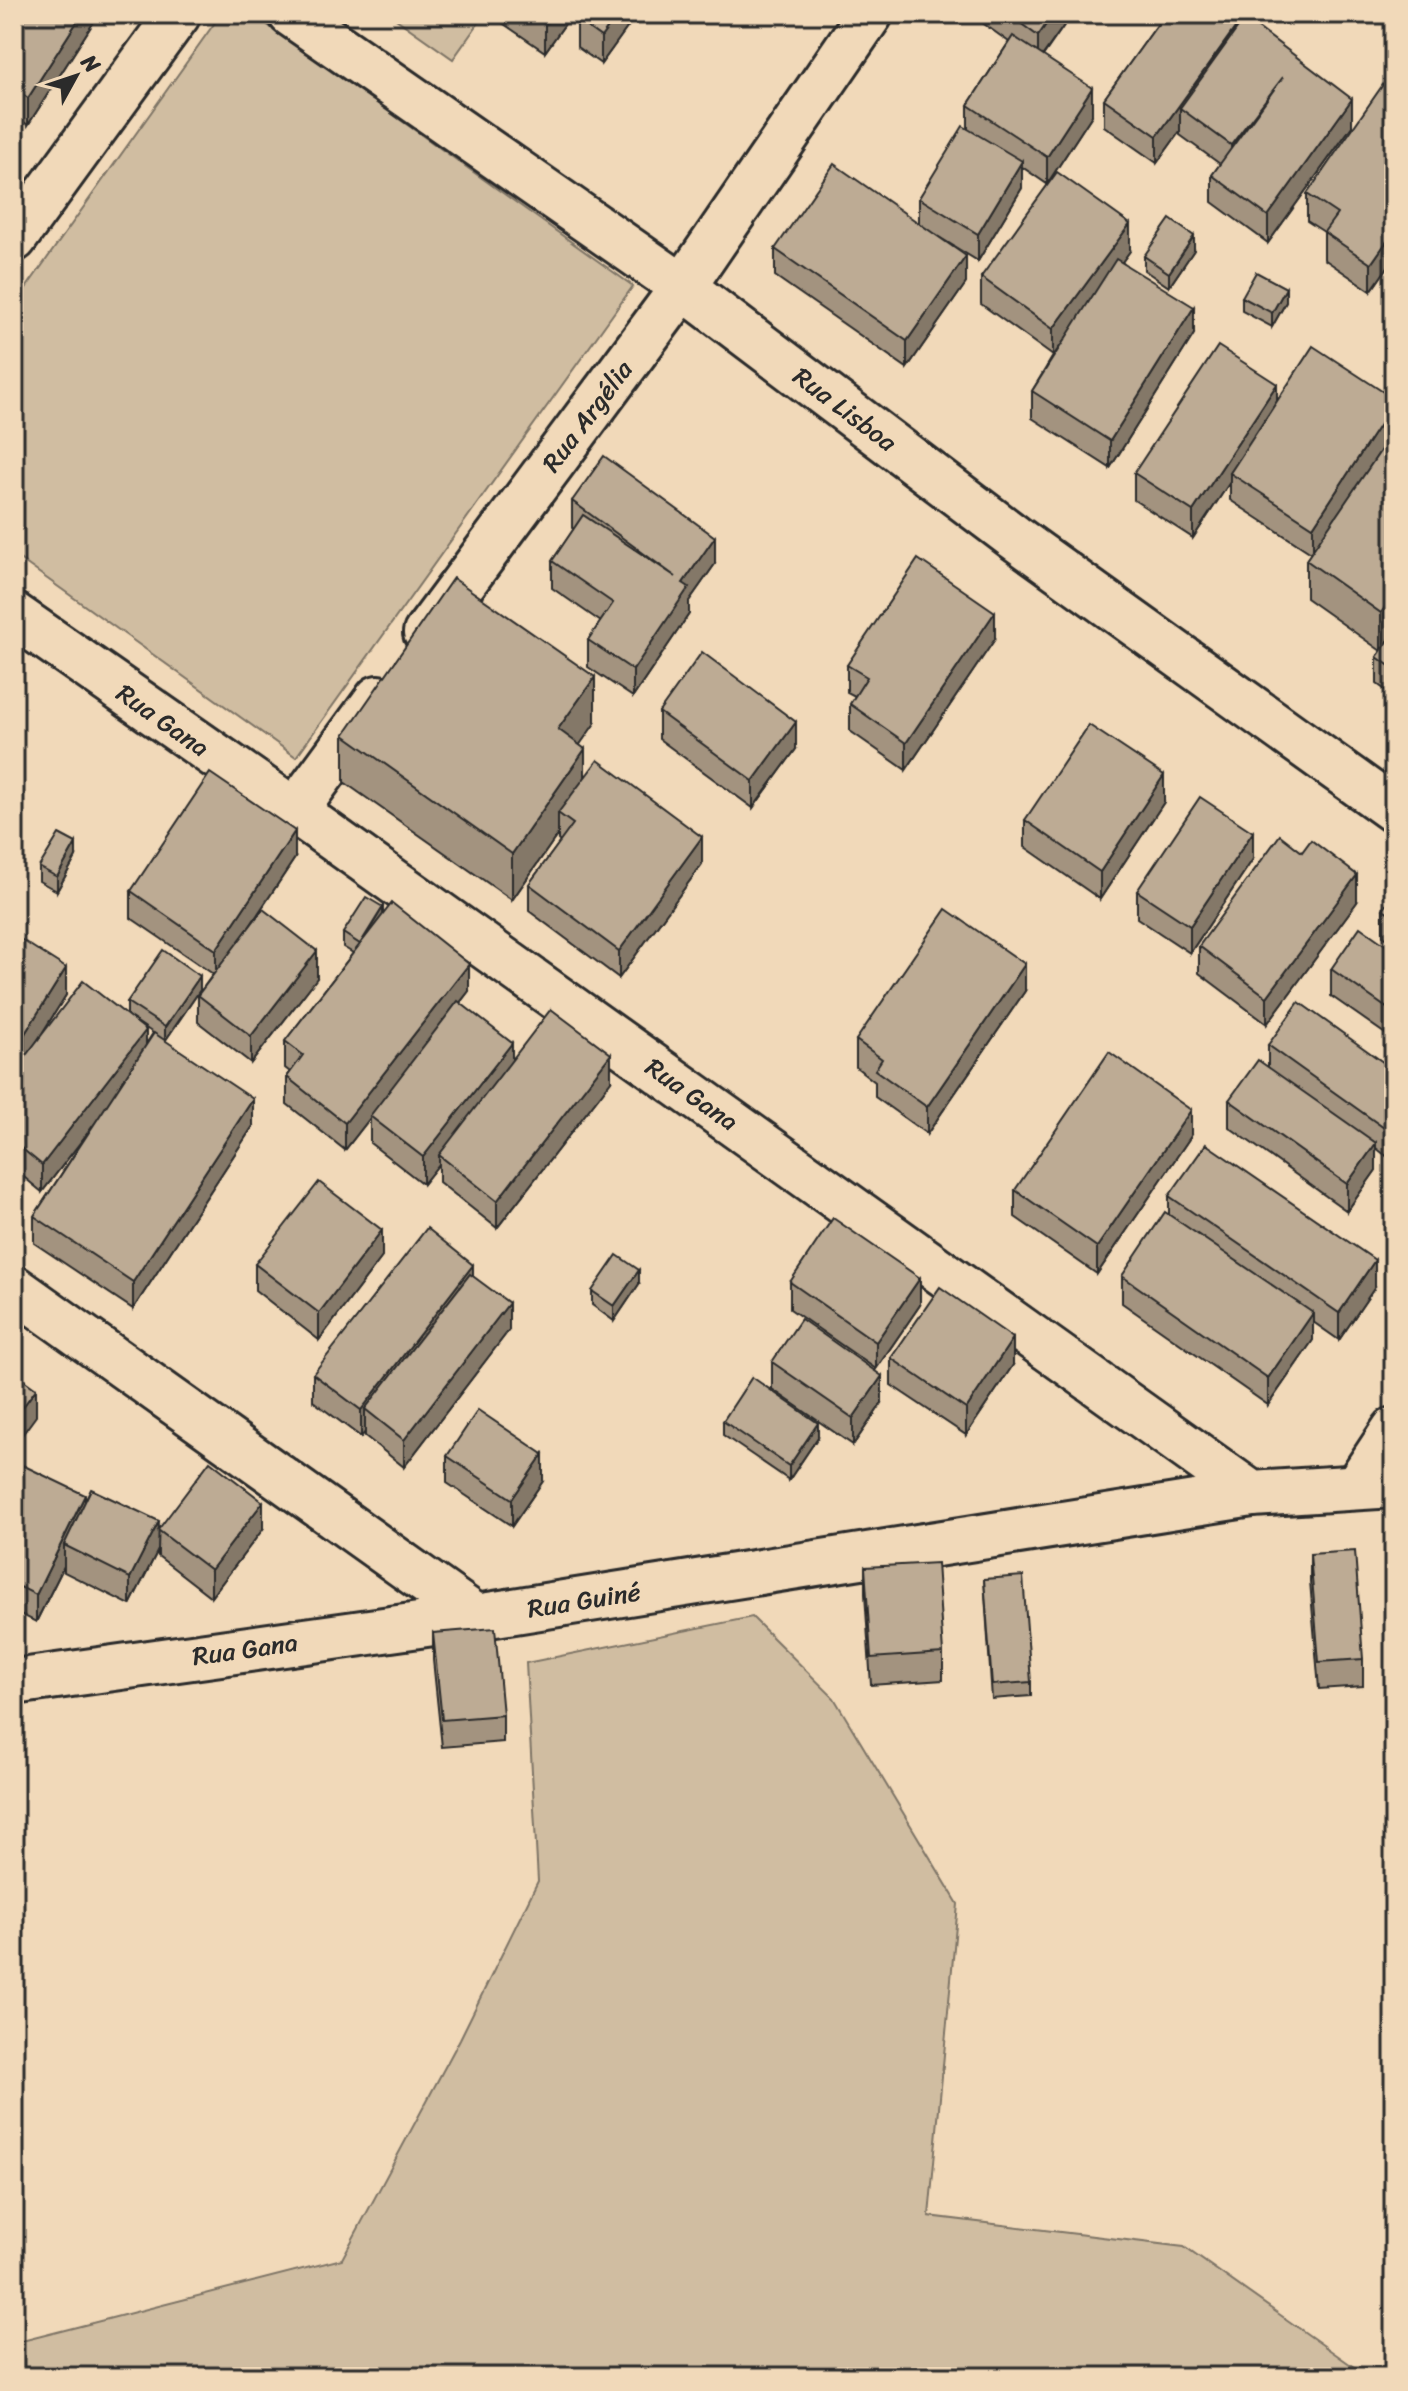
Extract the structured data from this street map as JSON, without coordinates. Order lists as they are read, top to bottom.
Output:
{
  "streets": {
    "street": [
      "Rua Lisboa",
      "Rua Argélia",
      "Rua Gana",
      "Rua Guiné"
    ]
  },
  "crossings": [
    ["Rua Lisboa", "Rua Argélia"],
    ["Rua Argélia", "Rua Gana"],
    ["Rua Gana", "Rua Guiné"]
  ],
  "north": "top right"
}
